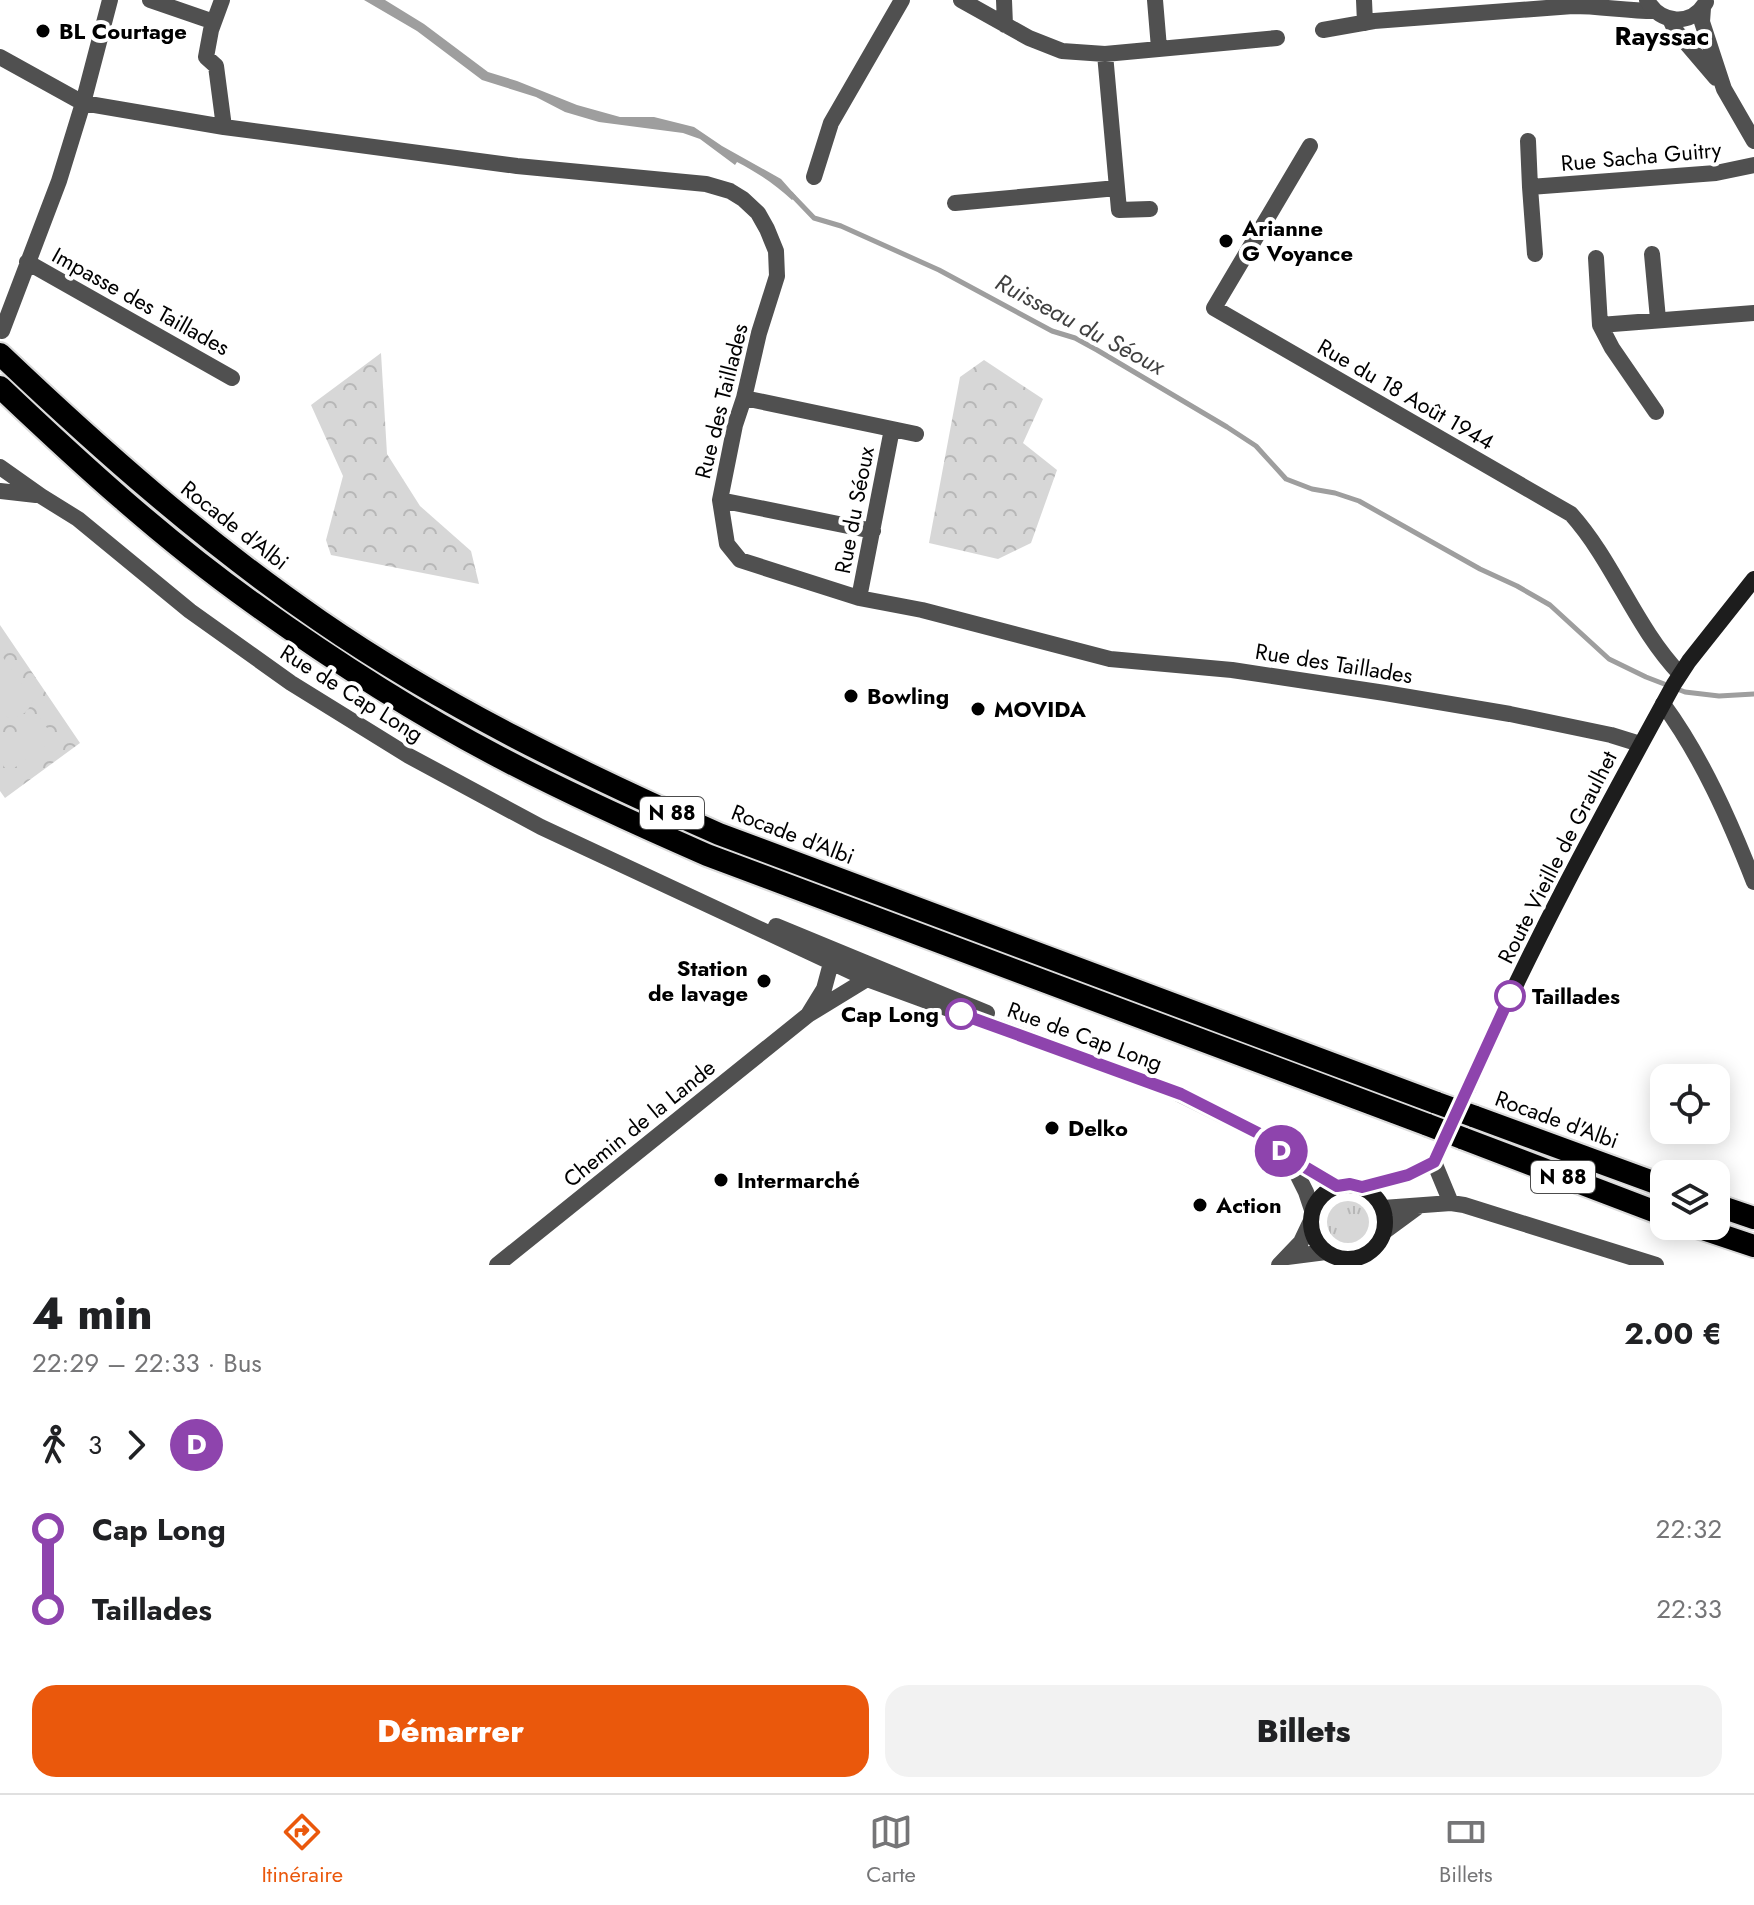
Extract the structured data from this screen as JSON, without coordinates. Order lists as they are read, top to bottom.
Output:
{
  "streets": {
    "highway": ["Rocade d'Albi", "N 88"],
    "main road": ["Route Vieille de Graulhet"],
    "street": [
      "Rue Sacha Guitry",
      "Impasse des Taillades",
      "Rue du 18 Août 1944",
      "Rue des Taillades",
      "Rue du Séoux",
      "Rue de Cap Long",
      "Chemin de la Lande"
    ]
  },
  "crossings": [
    ["Rue du 18 Août 1944", "Route Vieille de Graulhet"],
    ["Rue des Taillades", "Rue du Séoux"],
    ["Rue des Taillades", "Route Vieille de Graulhet"],
    ["Rue de Cap Long", "Chemin de la Lande"]
  ],
  "districts": ["Rayssac"],
  "water": ["Ruisseau du Séoux"],
  "places": [
    "BL Courtage",
    "Arianne G Voyance",
    "Bowling",
    "MOVIDA",
    "Station de lavage",
    "Taillades",
    "Cap Long",
    "Delko",
    "Intermarché",
    "Action"
  ],
  "lines": ["bus line D"],
  "page": {
    "on_map": "D",
    "heading": ["4 min", "22:29 – 22:33 · Bus", "2.00 €"],
    "legs": ["3", "D"],
    "list": [
      {
        "name": "Cap Long",
        "value": "22:32"
      },
      {
        "name": "Taillades",
        "value": "22:33"
      }
    ],
    "buttons": ["Démarrer", "Billets"],
    "tabs": ["Itinéraire", "Carte", "Billets"]
  }
}
